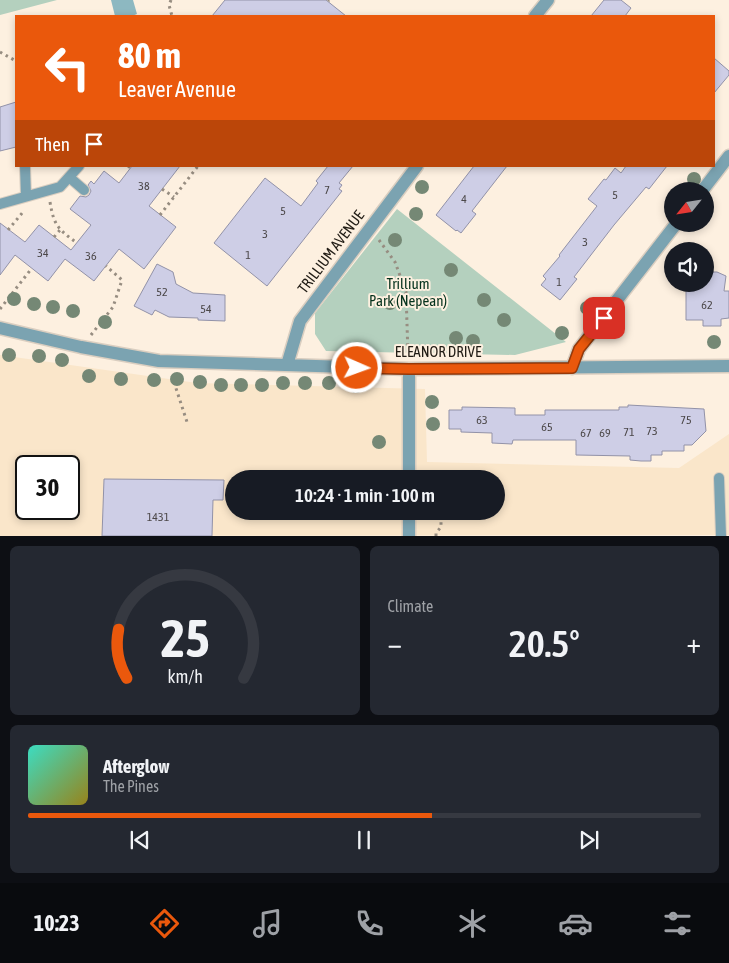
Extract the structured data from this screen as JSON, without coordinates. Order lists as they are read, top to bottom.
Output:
{
  "streets": {
    "street": ["TRILLIUM AVENUE", "ELEANOR DRIVE"]
  },
  "crossings": [
    ["TRILLIUM AVENUE", "ELEANOR DRIVE"]
  ],
  "parks": ["Trillium Park (Nepean)"],
  "house_numbers": [
    "38",
    "7",
    "5",
    "4",
    "5",
    "3",
    "3",
    "34",
    "1",
    "36",
    "1",
    "52",
    "62",
    "54",
    "63",
    "75",
    "65",
    "73",
    "71",
    "67",
    "69",
    "1431"
  ],
  "north": "bottom left",
  "page": {
    "turn": ["80 m", "Leaver Avenue"],
    "then": "Then",
    "limit": "30",
    "trip": "10:24 · 1 min · 100 m",
    "tile": "Climate",
    "heat": ["−", "20.5°", "+"],
    "song": ["Afterglow", "The Pines"],
    "tabs": "10:23",
    "gauge": ["25", "km/h"]
  }
}
